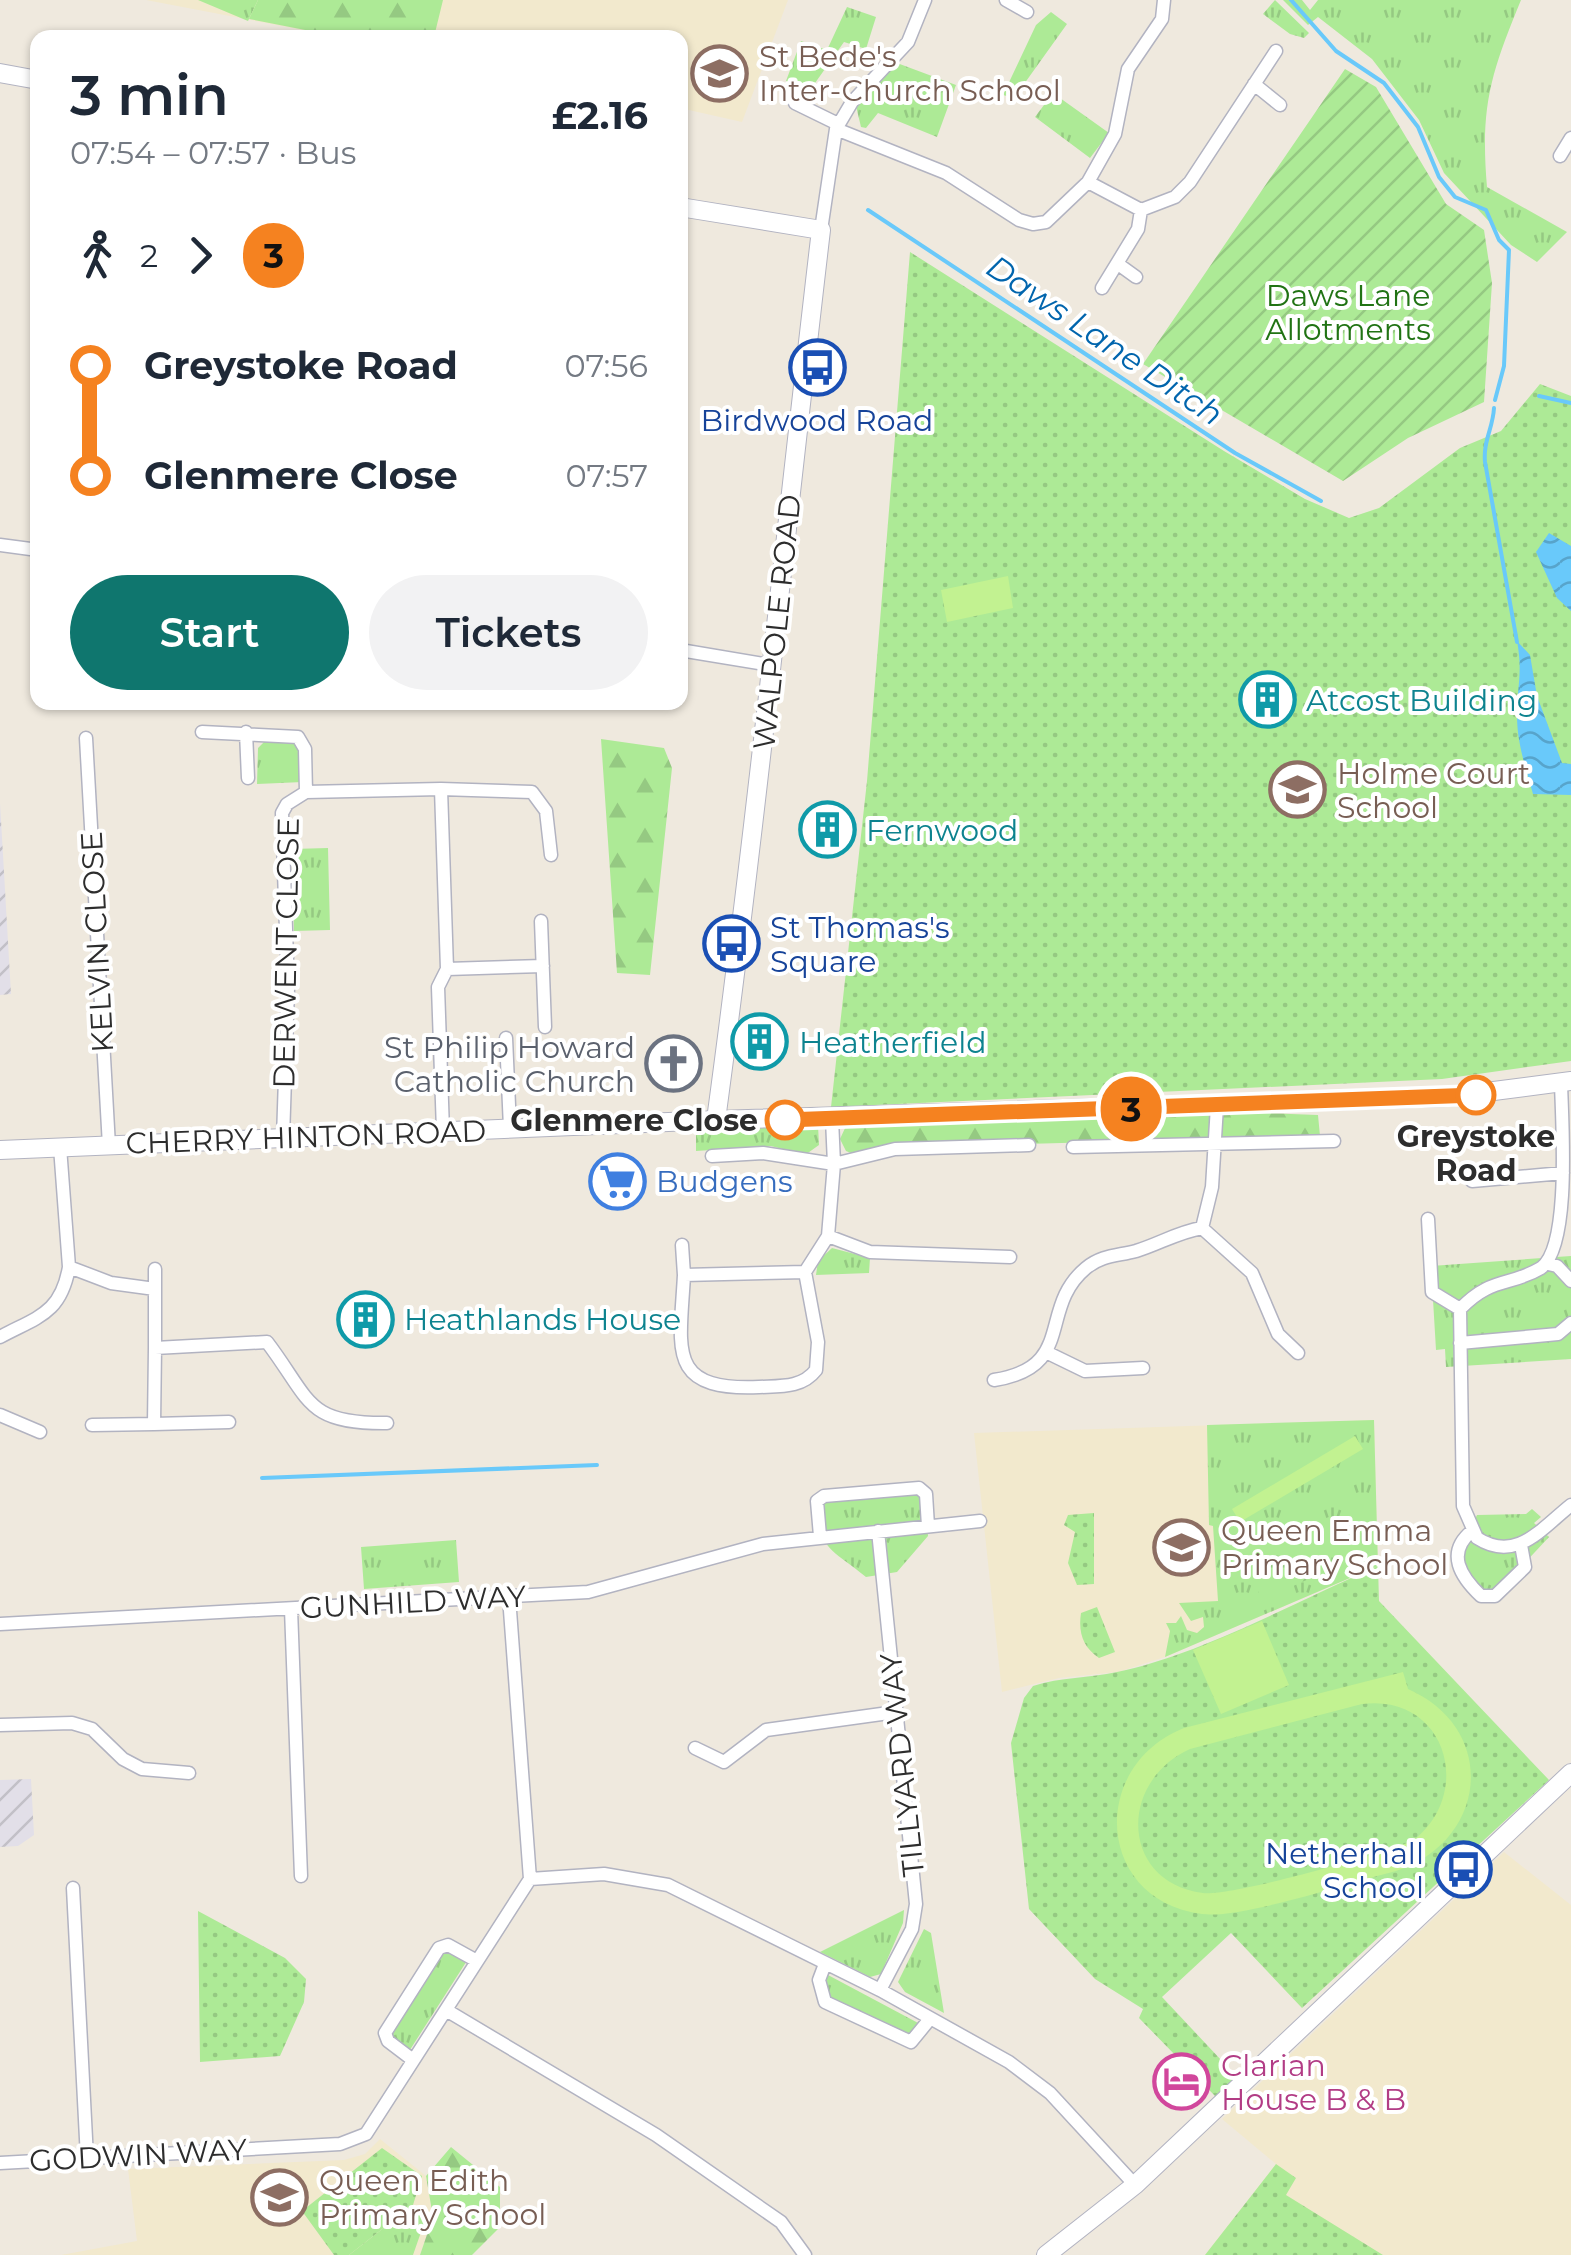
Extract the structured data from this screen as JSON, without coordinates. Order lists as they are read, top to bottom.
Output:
{
  "streets": {
    "street": [
      "WALPOLE ROAD",
      "KELVIN CLOSE",
      "DERWENT CLOSE",
      "CHERRY HINTON ROAD",
      "GUNHILD WAY",
      "TILLYARD WAY",
      "GODWIN WAY"
    ]
  },
  "crossings": [
    ["WALPOLE ROAD", "CHERRY HINTON ROAD"],
    ["KELVIN CLOSE", "CHERRY HINTON ROAD"],
    ["DERWENT CLOSE", "CHERRY HINTON ROAD"],
    ["GUNHILD WAY", "TILLYARD WAY"]
  ],
  "water": ["Daws Lane Ditch"],
  "parks": ["Daws Lane Allotments"],
  "places": {
    "school or university": [
      "St Bede's Inter-Church School",
      "Holme Court School",
      "Queen Emma Primary School",
      "Queen Edith Primary School"
    ],
    "bus stop": ["Birdwood Road", "St Thomas's Square", "Netherhall School"],
    "building": [
      "Atcost Building",
      "Fernwood",
      "Heatherfield",
      "Heathlands House"
    ],
    "church": ["St Philip Howard Catholic Church"],
    "other": ["Greystoke Road", "Glenmere Close"],
    "supermarket": ["Budgens"],
    "hotel": ["Clarian House B & B"]
  },
  "lines": ["bus line 3"],
  "page": {
    "on_map": "3",
    "heading": ["3 min", "07:54 – 07:57 · Bus", "£2.16"],
    "legs": ["2", "3"],
    "list": [
      {
        "name": "Greystoke Road",
        "value": "07:56"
      },
      {
        "name": "Glenmere Close",
        "value": "07:57"
      }
    ],
    "buttons": ["Start", "Tickets"]
  }
}
